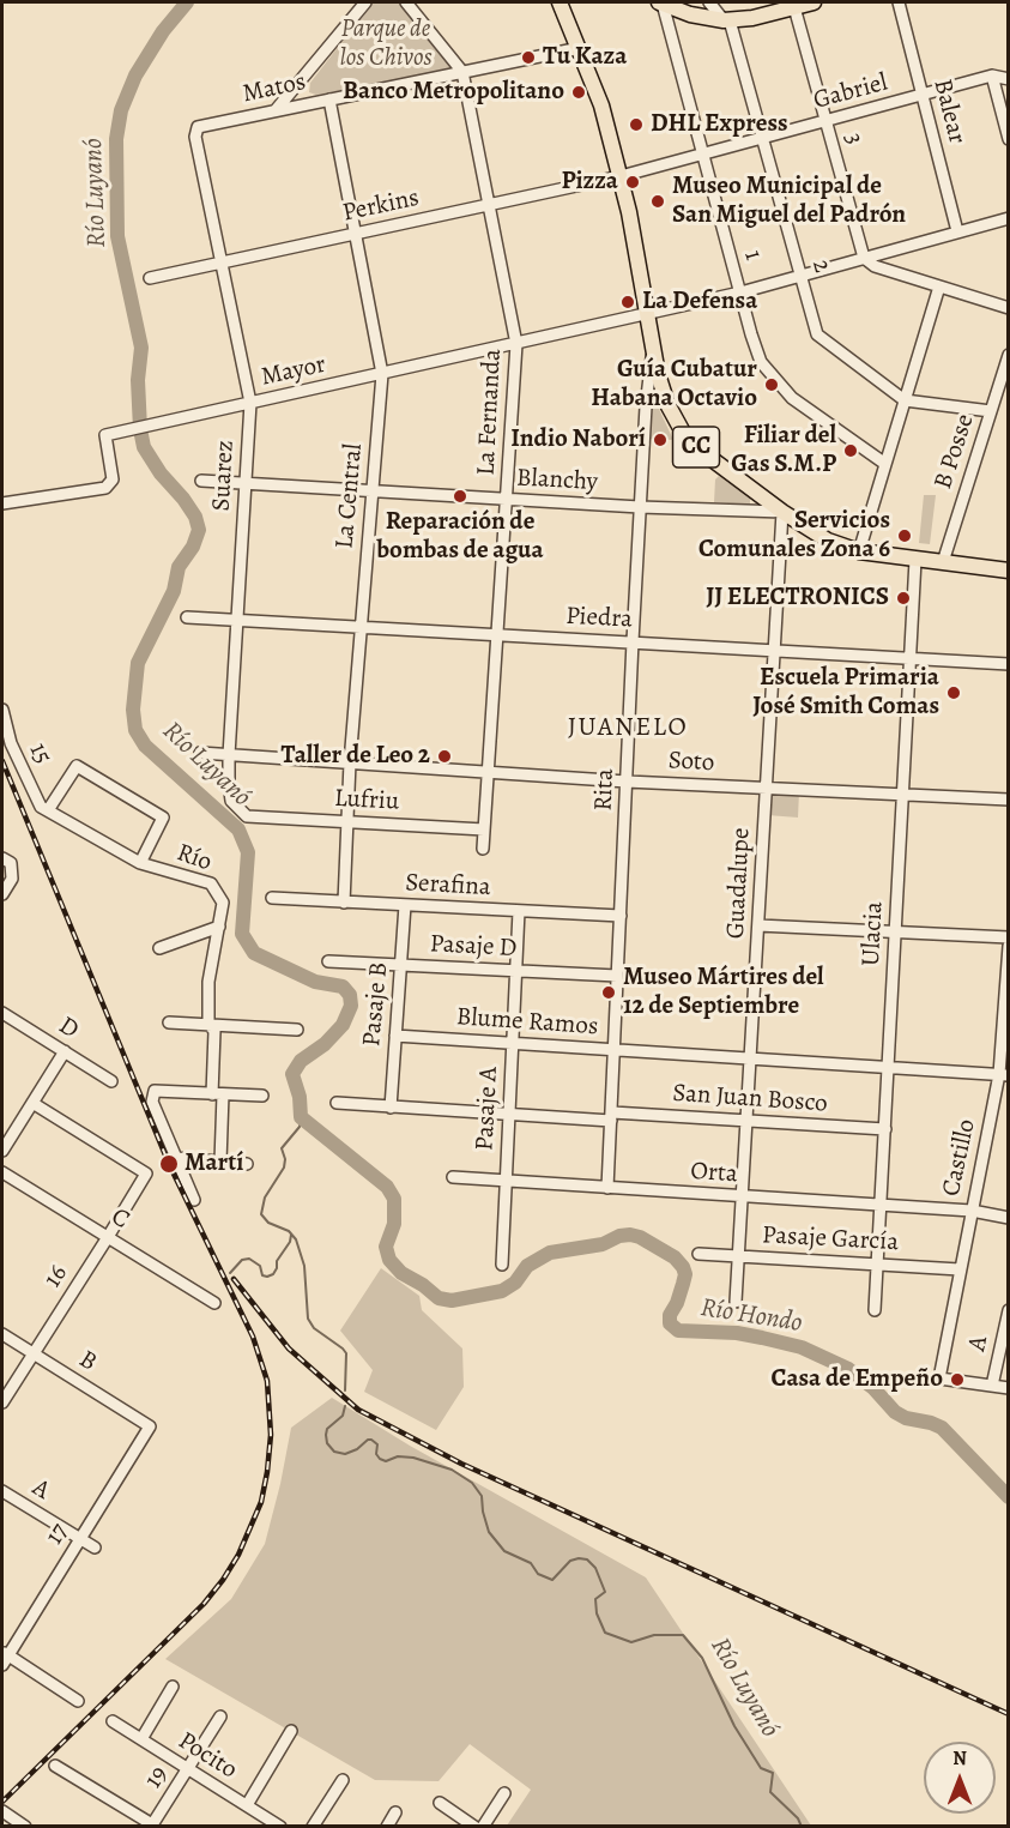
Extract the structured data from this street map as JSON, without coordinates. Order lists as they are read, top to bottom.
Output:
{
  "streets": {
    "main road": ["CC"],
    "street": [
      "Matos",
      "Gabriel",
      "Balear",
      "3",
      "Perkins",
      "1",
      "2",
      "Mayor",
      "La Fernanda",
      "B Posse",
      "Suarez",
      "Blanchy",
      "La Central",
      "Piedra",
      "15",
      "Soto",
      "Rita",
      "Lufriu",
      "Río",
      "Guadalupe",
      "Serafina",
      "Ulacia",
      "Pasaje D",
      "Pasaje B",
      "Blume Ramos",
      "D",
      "San Juan Bosco",
      "Pasaje A",
      "Castillo",
      "Orta",
      "C",
      "Pasaje García",
      "16",
      "A",
      "B",
      "17",
      "Pocito",
      "19"
    ]
  },
  "crossings": [
    ["Matos", "La Fernanda"],
    ["Matos", "CC"],
    ["Matos", "Suarez"],
    ["Matos", "La Central"],
    ["Gabriel", "Balear"],
    ["Gabriel", "3"],
    ["Gabriel", "Perkins"],
    ["Gabriel", "1"],
    ["Gabriel", "2"],
    ["Gabriel", "CC"],
    ["Balear", "Mayor"],
    ["3", "Mayor"],
    ["Perkins", "La Fernanda"],
    ["Perkins", "CC"],
    ["Perkins", "Suarez"],
    ["Perkins", "La Central"],
    ["1", "Mayor"],
    ["2", "Mayor"],
    ["2", "B Posse"],
    ["Mayor", "La Fernanda"],
    ["Mayor", "CC"],
    ["Mayor", "Suarez"],
    ["Mayor", "La Central"],
    ["La Fernanda", "Blanchy"],
    ["La Fernanda", "Piedra"],
    ["La Fernanda", "Soto"],
    ["La Fernanda", "Lufriu"],
    ["CC", "B Posse"],
    ["CC", "Blanchy"],
    ["CC", "Rita"],
    ["CC", "Guadalupe"],
    ["CC", "Ulacia"],
    ["Suarez", "Blanchy"],
    ["Suarez", "Piedra"],
    ["Suarez", "Soto"],
    ["Suarez", "Lufriu"],
    ["Blanchy", "La Central"],
    ["Blanchy", "Rita"],
    ["Blanchy", "Guadalupe"],
    ["La Central", "Piedra"],
    ["La Central", "Soto"],
    ["La Central", "Lufriu"],
    ["La Central", "Serafina"],
    ["Piedra", "Rita"],
    ["Piedra", "Guadalupe"],
    ["Piedra", "Ulacia"],
    ["15", "Río"],
    ["Soto", "Rita"],
    ["Soto", "Guadalupe"],
    ["Soto", "Ulacia"],
    ["Rita", "Serafina"],
    ["Rita", "Pasaje D"],
    ["Rita", "Blume Ramos"],
    ["Rita", "San Juan Bosco"],
    ["Rita", "Orta"],
    ["Guadalupe", "Blume Ramos"],
    ["Guadalupe", "San Juan Bosco"],
    ["Guadalupe", "Orta"],
    ["Guadalupe", "Pasaje García"],
    ["Serafina", "Pasaje B"],
    ["Serafina", "Pasaje A"],
    ["Ulacia", "Blume Ramos"],
    ["Ulacia", "San Juan Bosco"],
    ["Ulacia", "Orta"],
    ["Ulacia", "Pasaje García"],
    ["Pasaje D", "Pasaje B"],
    ["Pasaje D", "Pasaje A"],
    ["Pasaje B", "Blume Ramos"],
    ["Pasaje B", "San Juan Bosco"],
    ["Blume Ramos", "Pasaje A"],
    ["Blume Ramos", "Castillo"],
    ["San Juan Bosco", "Pasaje A"],
    ["Pasaje A", "Orta"],
    ["Castillo", "Orta"],
    ["Castillo", "Pasaje García"],
    ["Castillo", "A"],
    ["C", "16"],
    ["16", "B"],
    ["A", "17"],
    ["B", "17"],
    ["Pocito", "19"]
  ],
  "districts": ["JUANELO"],
  "water": ["Río Luyanó", "Río Hondo"],
  "parks": ["Parque de los Chivos"],
  "places": [
    "Tu Kaza",
    "Banco Metropolitano",
    "DHL Express",
    "Pizza",
    "Museo Municipal de San Miguel del Padrón",
    "La Defensa",
    "Guía Cubatur Habana Octavio",
    "Indio Naborí",
    "Filiar del Gas S.M.P",
    "Reparación de bombas de agua",
    "Servicios Comunales Zona 6",
    "JJ ELECTRONICS",
    "Escuela Primaria José Smith Comas",
    "Taller de Leo 2",
    "Museo Mártires del 12 de Septiembre",
    "Martí",
    "Casa de Empeño"
  ],
  "north": "top"
}
